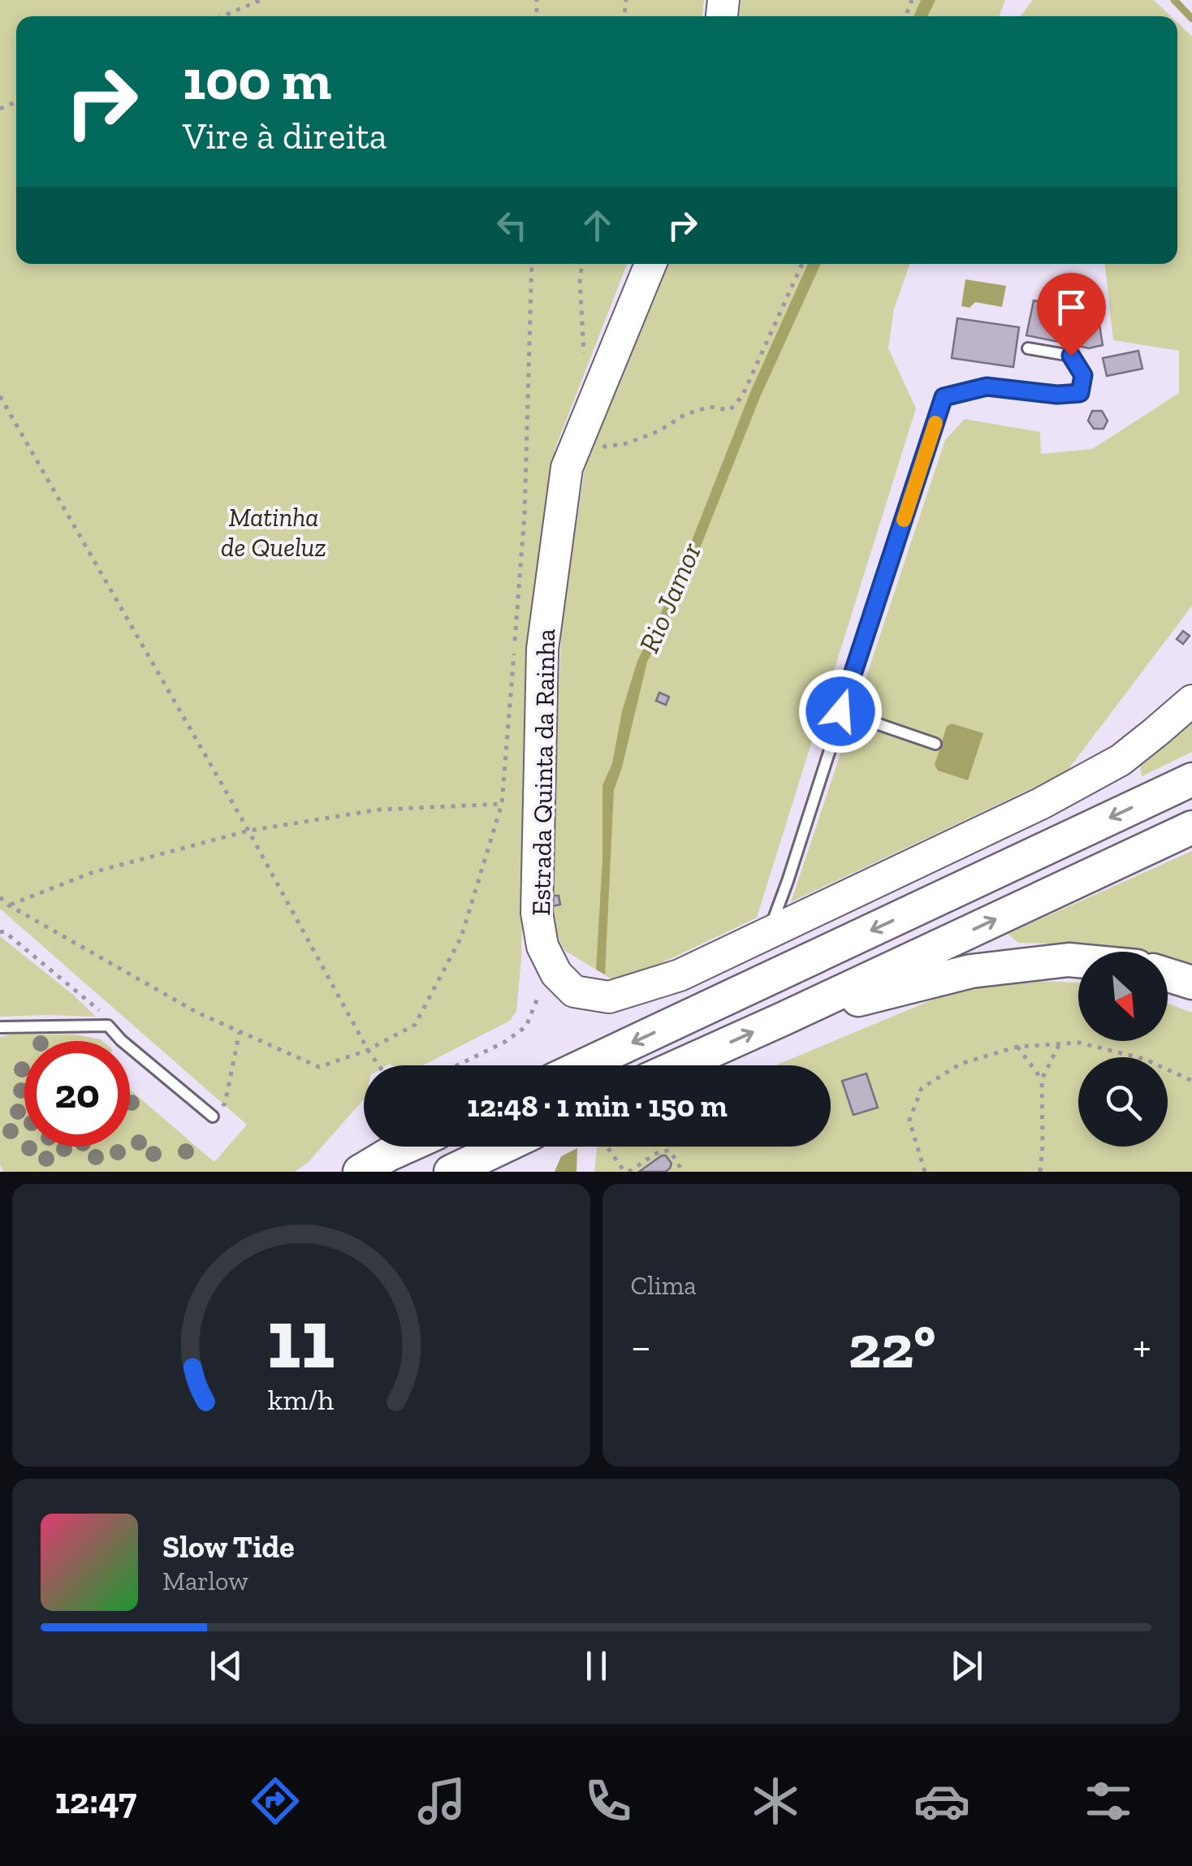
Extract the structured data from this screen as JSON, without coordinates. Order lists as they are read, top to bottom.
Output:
{
  "streets": {
    "main road": ["Estrada Quinta da Rainha"]
  },
  "water": ["Rio Jamor"],
  "parks": ["Matinha de Queluz"],
  "north": "bottom right",
  "page": {
    "turn": ["100 m", "Vire à direita"],
    "limit": "20",
    "trip": "12:48 · 1 min · 150 m",
    "tile": "Clima",
    "heat": ["−", "22°", "+"],
    "song": ["Slow Tide", "Marlow"],
    "tabs": "12:47",
    "gauge": ["11", "km/h"]
  }
}
